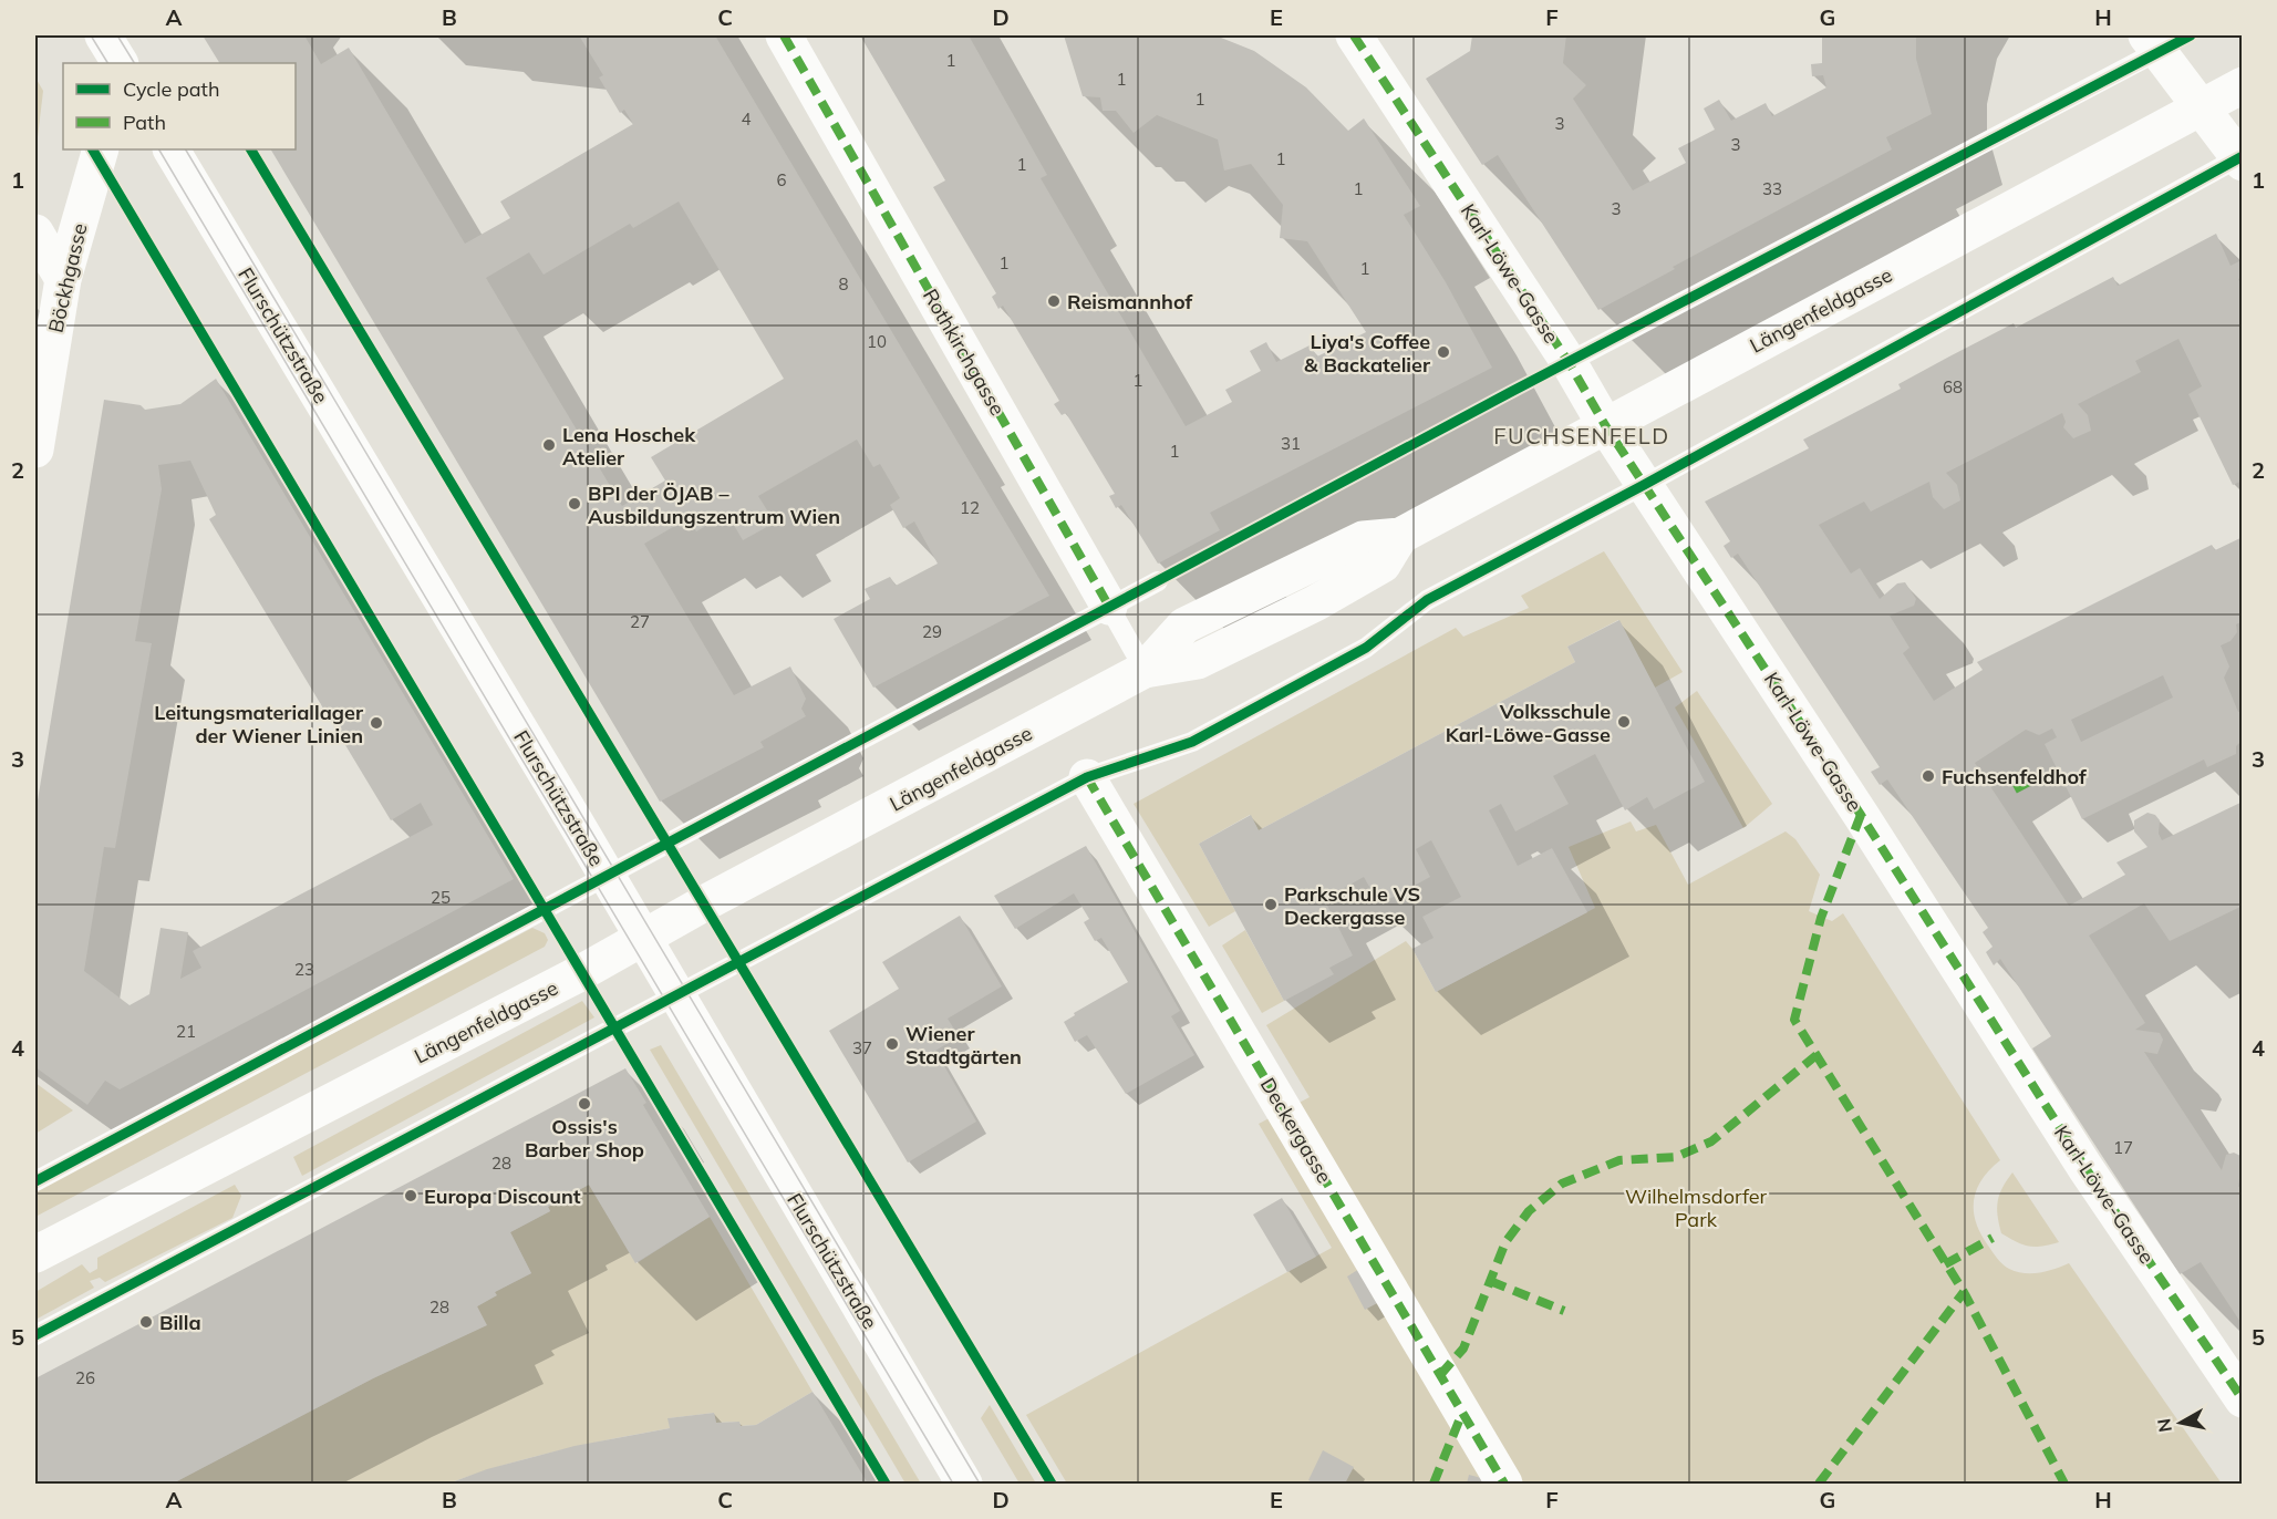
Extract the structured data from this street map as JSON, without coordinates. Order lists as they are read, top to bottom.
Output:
{
  "streets": {
    "street": [
      "Karl-Löwe-Gasse",
      "Böckhgasse",
      "Längenfeldgasse",
      "Flurschützstraße",
      "Rothkirchgasse",
      "Deckergasse"
    ]
  },
  "crossings": [
    ["Karl-Löwe-Gasse", "Längenfeldgasse"],
    ["Längenfeldgasse", "Flurschützstraße"],
    ["Längenfeldgasse", "Rothkirchgasse"]
  ],
  "districts": ["FUCHSENFELD"],
  "parks": ["Wilhelmsdorfer Park"],
  "places": [
    "Reismannhof",
    "Liya's Coffee & Backatelier",
    "Lena Hoschek Atelier",
    "BPI der ÖJAB – Ausbildungszentrum Wien",
    "Volksschule Karl-Löwe-Gasse",
    "Leitungsmateriallager der Wiener Linien",
    "Fuchsenfeldhof",
    "Parkschule VS Deckergasse",
    "Wiener Stadtgärten",
    "Ossis's Barber Shop",
    "Europa Discount",
    "Billa"
  ],
  "house_numbers": [
    "1",
    "1",
    "1",
    "4",
    "3",
    "3",
    "1",
    "1",
    "6",
    "1",
    "33",
    "3",
    "1",
    "1",
    "8",
    "10",
    "1",
    "68",
    "31",
    "1",
    "12",
    "27",
    "29",
    "25",
    "23",
    "21",
    "37",
    "17",
    "28",
    "28",
    "26"
  ],
  "legend": ["Cycle path", "Path"],
  "north": "left",
  "grid": {
    "columns": [
      "A",
      "B",
      "C",
      "D",
      "E",
      "F",
      "G",
      "H"
    ],
    "rows": [
      "1",
      "2",
      "3",
      "4",
      "5"
    ]
  }
}
